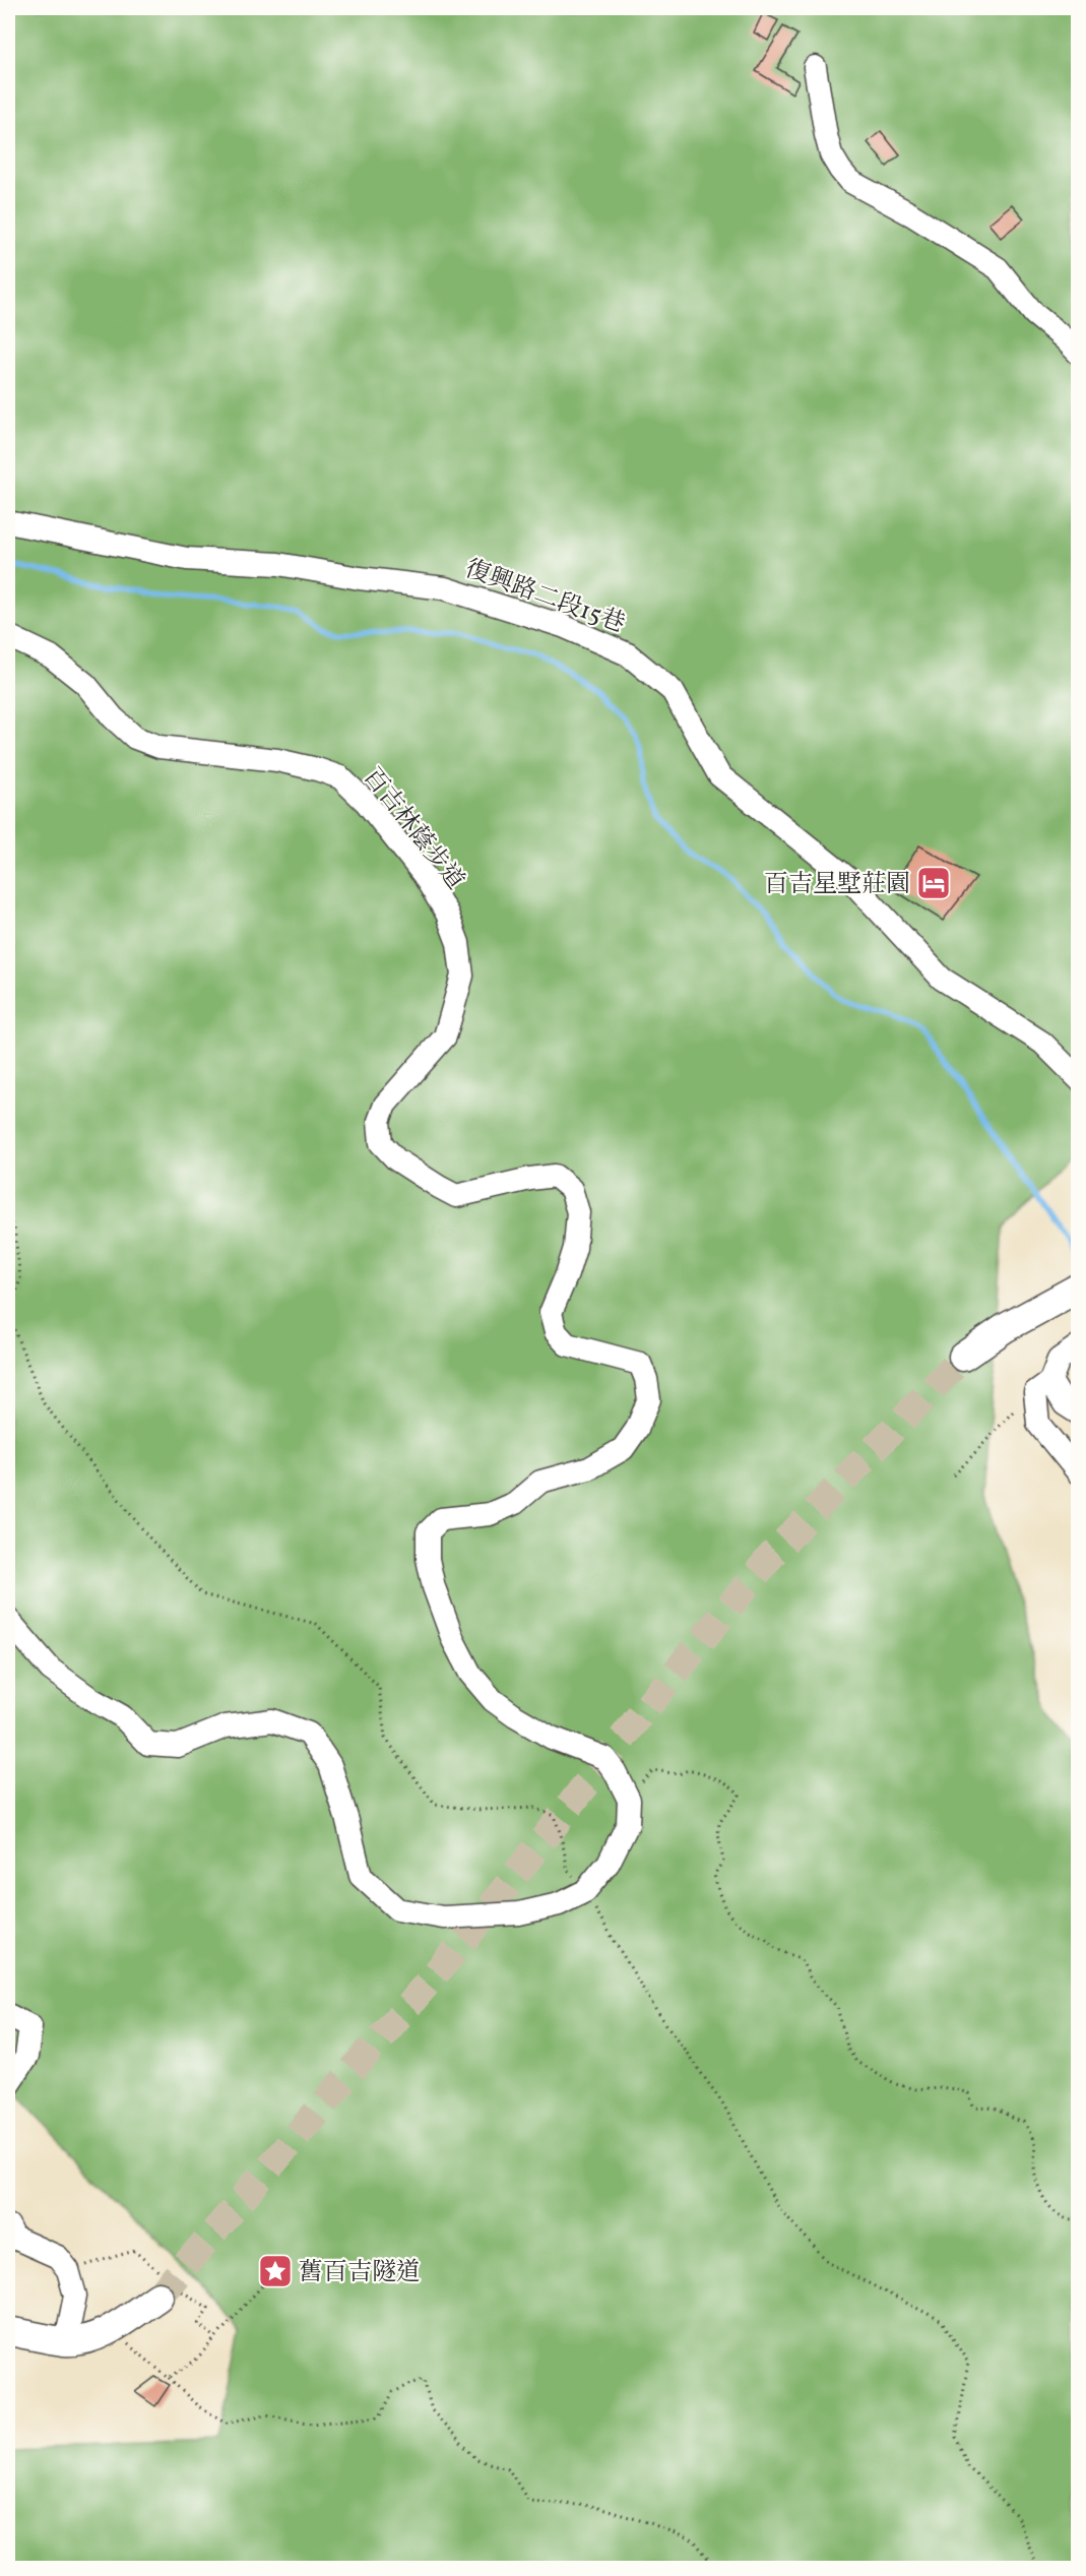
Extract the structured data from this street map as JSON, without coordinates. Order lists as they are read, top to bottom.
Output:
{
  "streets": {
    "street": ["復興路二段15巷", "百吉林蔭步道"]
  },
  "places": {
    "hotel": ["百吉星墅莊園"],
    "place": ["舊百吉隧道"]
  }
}
